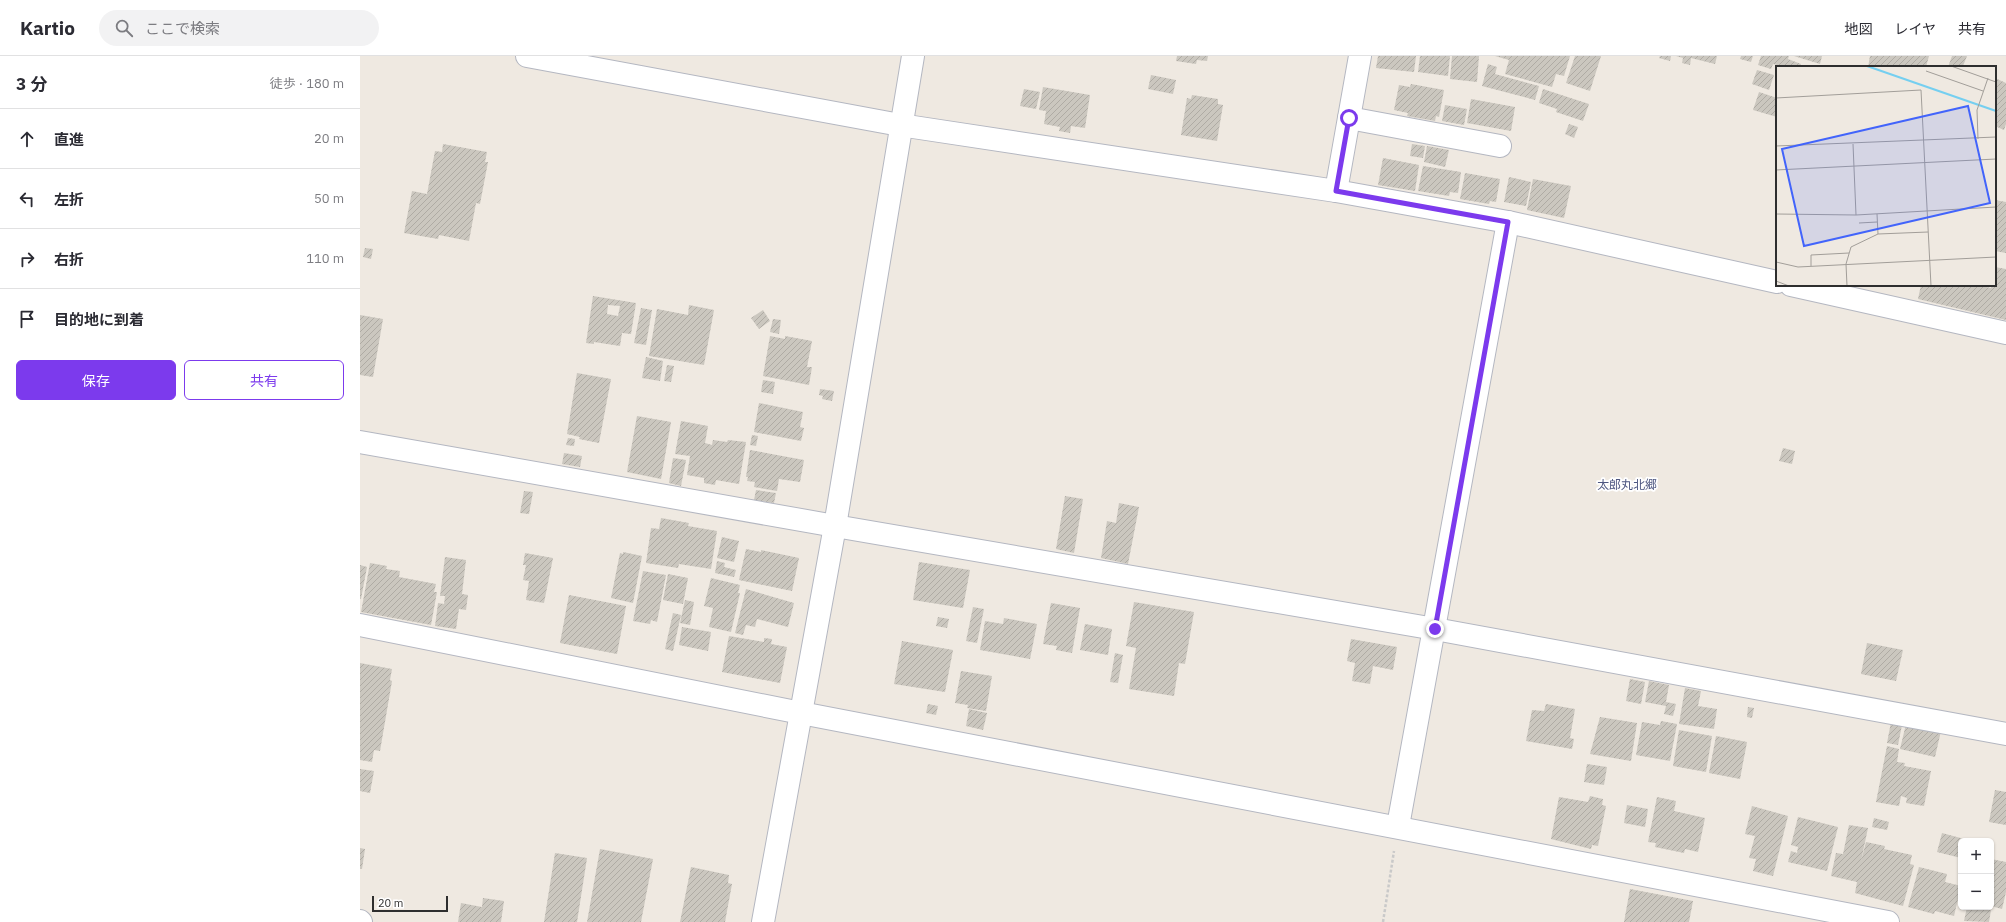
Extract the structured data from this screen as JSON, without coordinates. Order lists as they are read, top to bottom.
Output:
{
  "districts": ["太郎丸北郷"],
  "scale_bar": "20 m",
  "page": {
    "header": "Kartio",
    "search": "ここで検索",
    "nav": ["地図", "レイヤ", "共有"],
    "heading": ["3 分", "徒歩 · 180 m"],
    "list": [
      ["直進", "20 m"],
      ["左折", "50 m"],
      ["右折", "110 m"],
      "目的地に到着"
    ],
    "buttons": ["保存", "共有"],
    "map_buttons": ["+", "−"],
    "scale": "20 m"
  }
}
